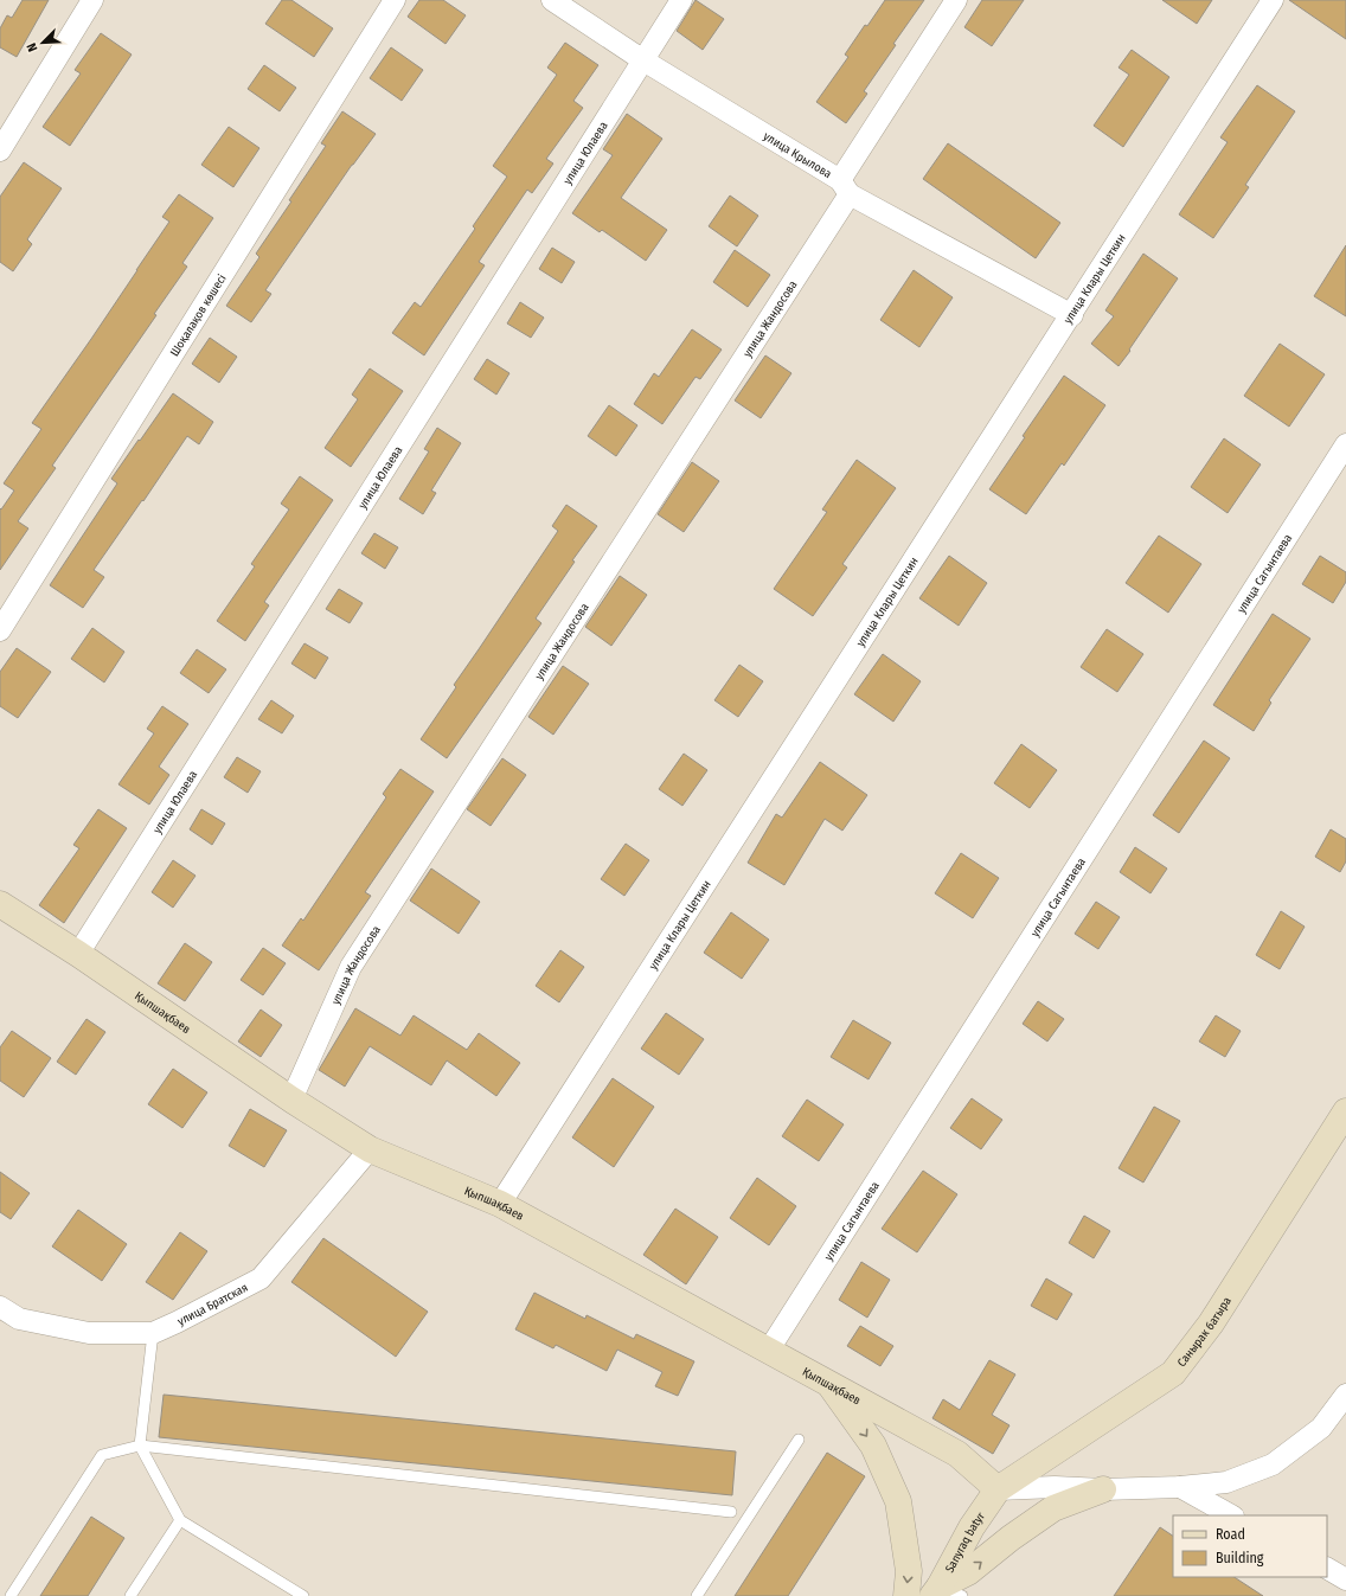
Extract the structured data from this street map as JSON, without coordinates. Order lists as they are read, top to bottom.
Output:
{
  "streets": {
    "street": [
      "улица Юлаева",
      "улица Крылова",
      "улица Клары Цеткин",
      "Шоқалақов көшесі",
      "улица Жандосова",
      "улица Сагынтаева",
      "Қыпшақбаев",
      "улица Братская",
      "Санырак батыра",
      "Sanyraq batyr"
    ]
  },
  "crossings": [
    ["улица Юлаева", "улица Крылова"],
    ["улица Юлаева", "Қыпшақбаев"],
    ["улица Крылова", "улица Клары Цеткин"],
    ["улица Крылова", "улица Жандосова"],
    ["улица Клары Цеткин", "Қыпшақбаев"],
    ["улица Жандосова", "Қыпшақбаев"],
    ["улица Сагынтаева", "Қыпшақбаев"],
    ["Қыпшақбаев", "улица Братская"],
    ["Қыпшақбаев", "Санырак батыра"],
    ["Қыпшақбаев", "Sanyraq batyr"],
    ["Санырак батыра", "Sanyraq batyr"]
  ],
  "legend": ["Road", "Building"],
  "north": "bottom left"
}
